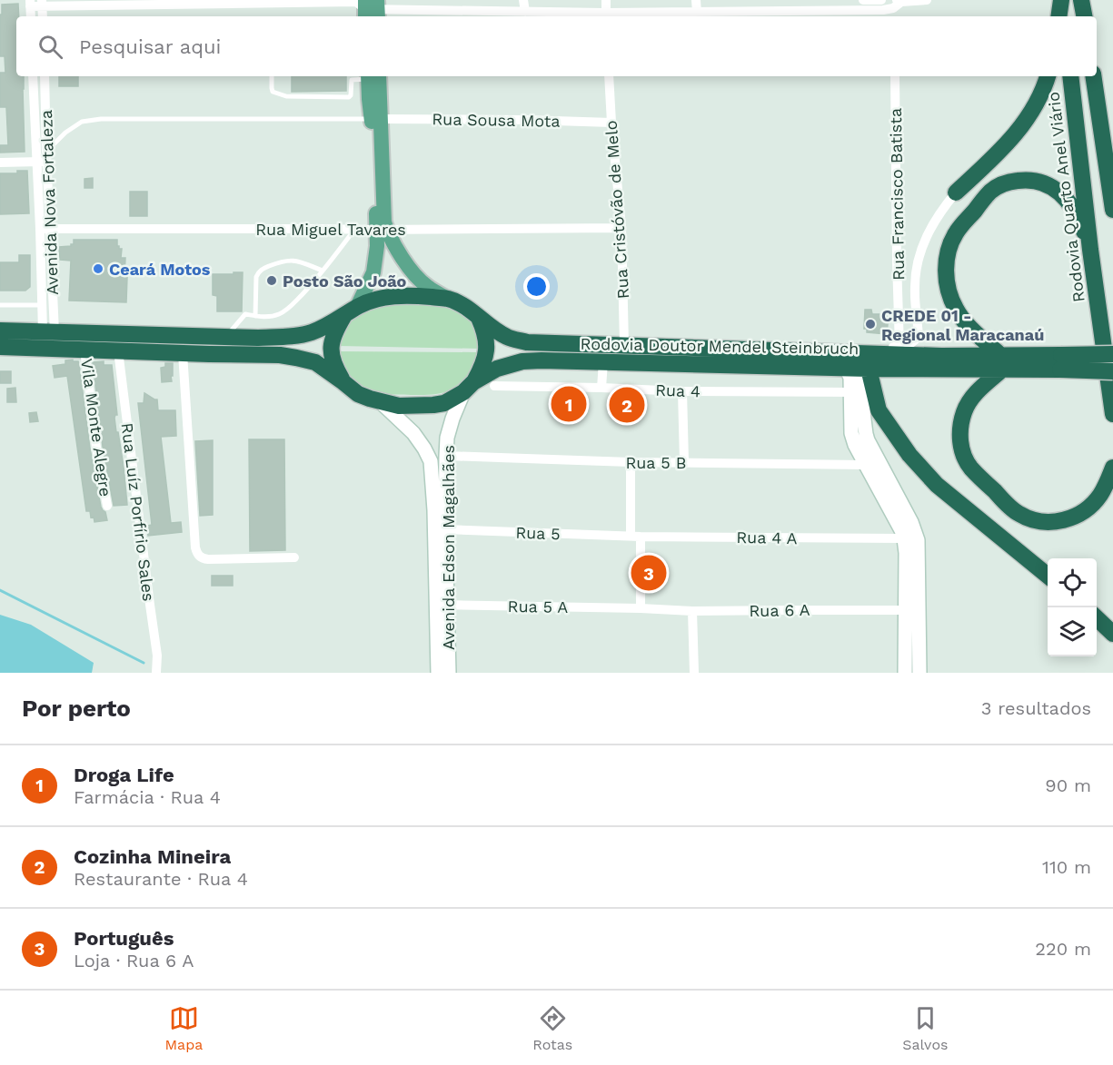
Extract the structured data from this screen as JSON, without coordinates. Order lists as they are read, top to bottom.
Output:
{
  "streets": {
    "highway": ["Rodovia Quarto Anel Viário", "Rodovia Doutor Mendel Steinbruch"],
    "street": [
      "Rua Sousa Mota",
      "Rua Francisco Batista",
      "Avenida Nova Fortaleza",
      "Rua Cristóvão de Melo",
      "Rua Miguel Tavares",
      "Rua 4",
      "Vila Monte Alegre",
      "Rua 5 B",
      "Rua Luíz Porfírio Sales",
      "Rua 5",
      "Rua 4 A",
      "Avenida Edson Magalhães",
      "Rua 5 A",
      "Rua 6 A"
    ]
  },
  "crossings": [
    ["Rua Sousa Mota", "Rua Cristóvão de Melo"],
    ["Avenida Nova Fortaleza", "Rua Miguel Tavares"],
    ["Avenida Nova Fortaleza", "Rodovia Doutor Mendel Steinbruch"],
    ["Rua Cristóvão de Melo", "Rua Miguel Tavares"],
    ["Rua Cristóvão de Melo", "Rodovia Doutor Mendel Steinbruch"],
    ["Rodovia Doutor Mendel Steinbruch", "Vila Monte Alegre"],
    ["Rodovia Doutor Mendel Steinbruch", "Rua Luíz Porfírio Sales"],
    ["Rodovia Doutor Mendel Steinbruch", "Avenida Edson Magalhães"],
    ["Rua 5 B", "Avenida Edson Magalhães"],
    ["Rua 5", "Rua 4 A"],
    ["Rua 5", "Avenida Edson Magalhães"],
    ["Avenida Edson Magalhães", "Rua 5 A"],
    ["Rua 5 A", "Rua 6 A"]
  ],
  "places": ["Ceará Motos", "Posto São João", "CREDE 01 - Regional Maracanaú"],
  "page": {
    "search": "Pesquisar aqui",
    "pins": ["1", "2", "3"],
    "heading": ["Por perto", "3 resultados"],
    "list": [
      {
        "mark": "1",
        "name": "Droga Life",
        "note": "Farmácia · Rua 4",
        "value": "90 m"
      },
      {
        "mark": "2",
        "name": "Cozinha Mineira",
        "note": "Restaurante · Rua 4",
        "value": "110 m"
      },
      {
        "mark": "3",
        "name": "Português",
        "note": "Loja · Rua 6 A",
        "value": "220 m"
      }
    ],
    "nav": ["Mapa", "Rotas", "Salvos"]
  }
}
